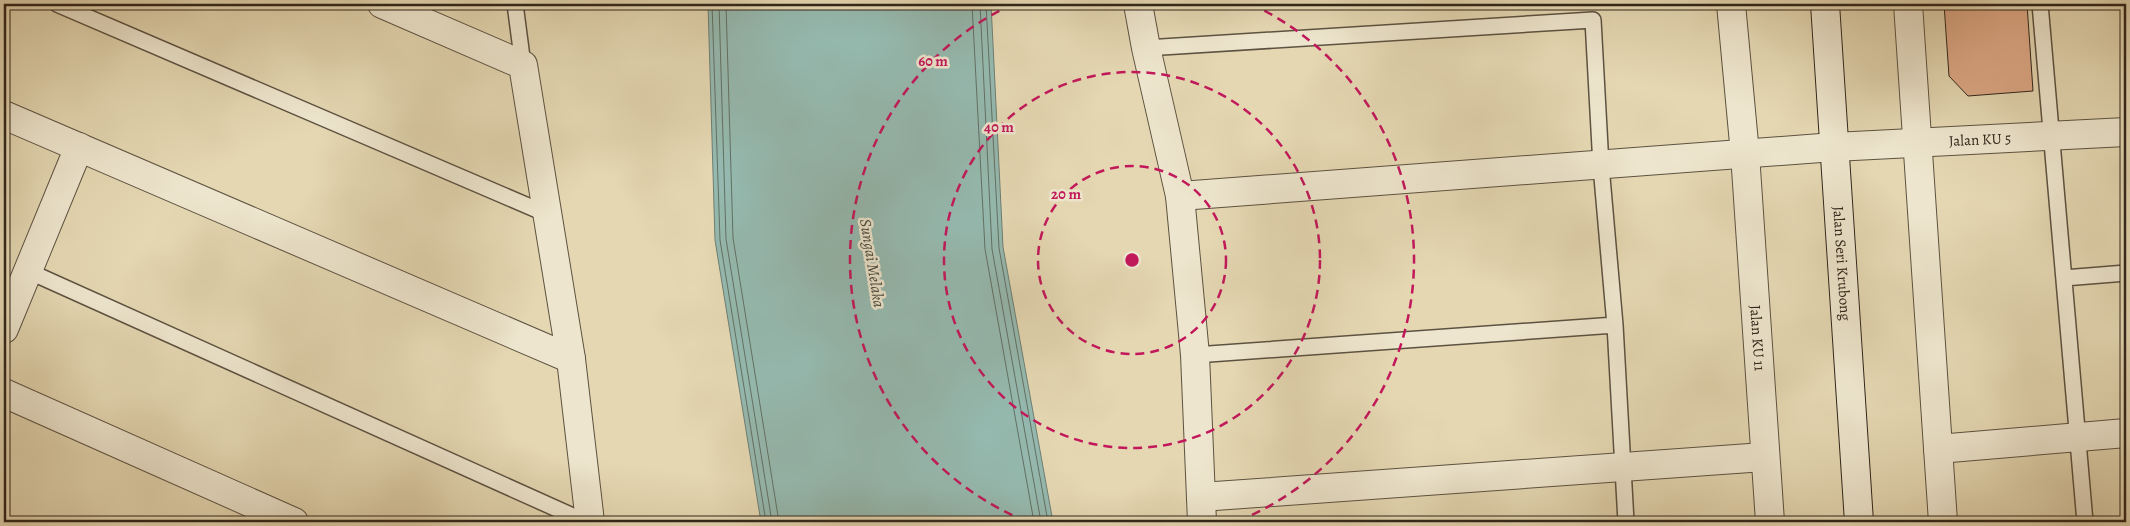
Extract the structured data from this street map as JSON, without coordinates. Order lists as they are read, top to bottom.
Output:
{
  "streets": {
    "street": ["Jalan KU 5", "Jalan Seri Krubong", "Jalan KU 11"]
  },
  "crossings": [
    ["Jalan KU 5", "Jalan Seri Krubong"],
    ["Jalan KU 5", "Jalan KU 11"]
  ],
  "water": ["Sungai Melaka"],
  "rings": ["60 m", "40 m", "20 m"]
}
